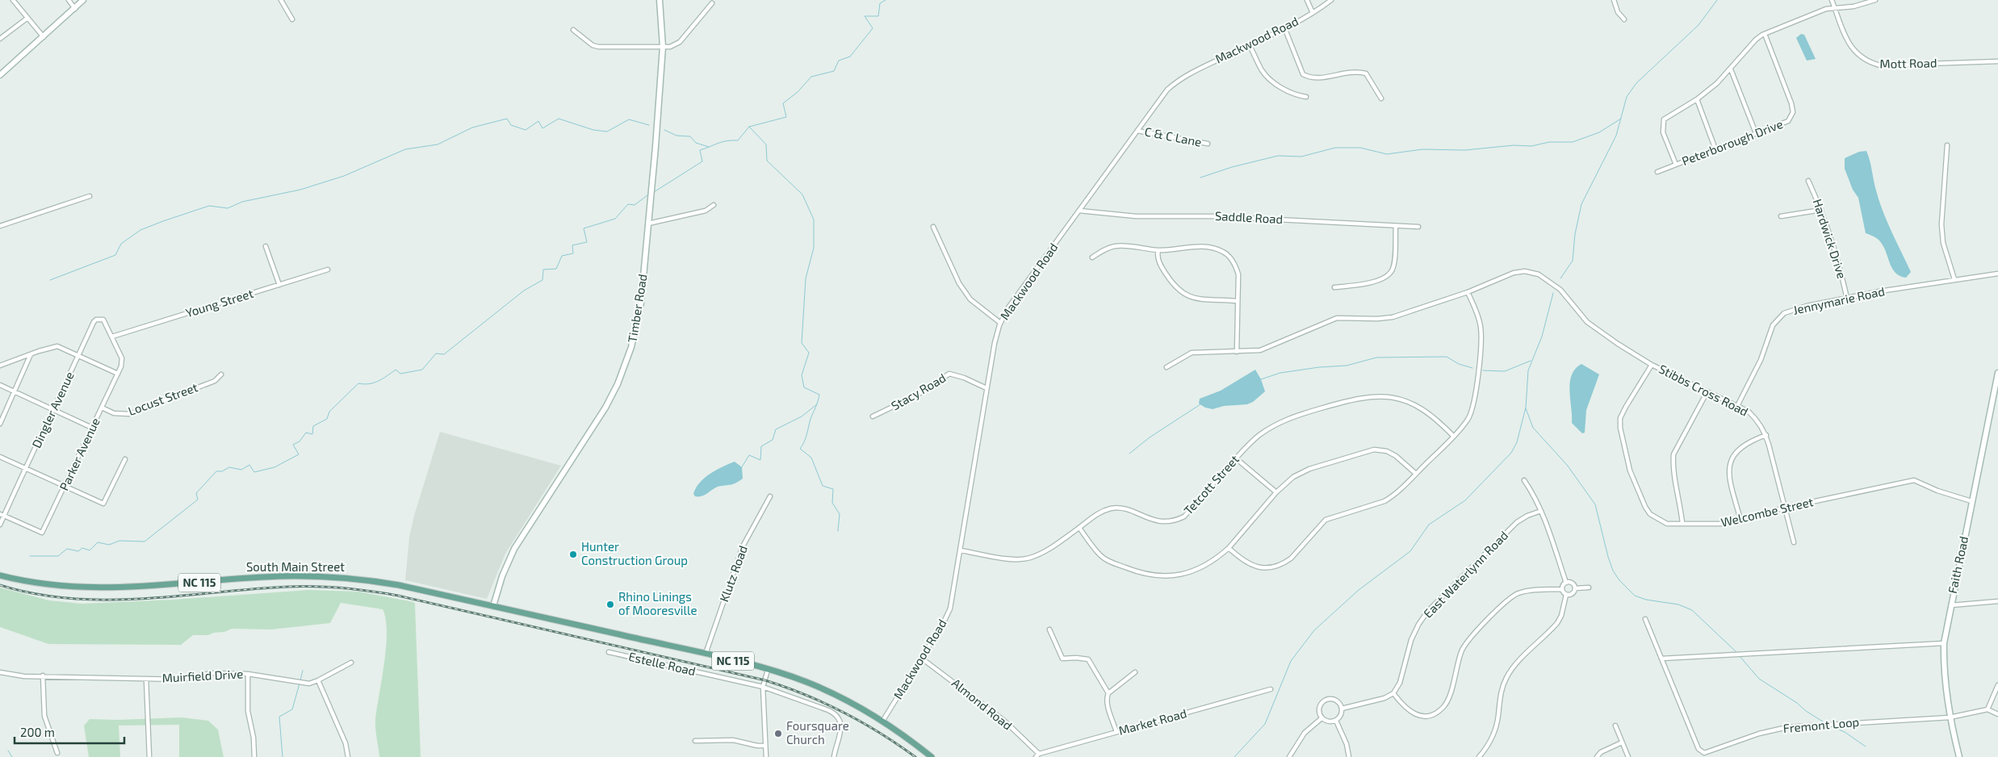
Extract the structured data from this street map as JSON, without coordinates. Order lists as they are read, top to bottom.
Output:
{
  "streets": {
    "main road": ["South Main Street", "NC 115"],
    "street": [
      "Mackwood Road",
      "Mott Road",
      "C & C Lane",
      "Peterborough Drive",
      "Saddle Road",
      "Hardwick Drive",
      "Jennymarie Road",
      "Young Street",
      "Timber Road",
      "Stibbs Cross Road",
      "Stacy Road",
      "Locust Street",
      "Dingler Avenue",
      "Parker Avenue",
      "Tetcott Street",
      "Welcombe Street",
      "Faith Road",
      "Klutz Road",
      "East Waterlynn Road",
      "Estelle Road",
      "Muirfield Drive",
      "Almond Road",
      "Market Road",
      "Fremont Loop"
    ]
  },
  "crossings": [
    ["Mackwood Road", "C & C Lane"],
    ["Mackwood Road", "Saddle Road"],
    ["Mackwood Road", "Stacy Road"],
    ["Mackwood Road", "Tetcott Street"],
    ["Mackwood Road", "NC 115"],
    ["Mackwood Road", "Almond Road"],
    ["Hardwick Drive", "Jennymarie Road"],
    ["Jennymarie Road", "Stibbs Cross Road"],
    ["Young Street", "Dingler Avenue"],
    ["Young Street", "Parker Avenue"],
    ["Timber Road", "South Main Street"],
    ["Timber Road", "NC 115"],
    ["Stibbs Cross Road", "Welcombe Street"],
    ["Locust Street", "Parker Avenue"],
    ["Dingler Avenue", "Parker Avenue"],
    ["Welcombe Street", "Faith Road"],
    ["Faith Road", "Fremont Loop"],
    ["South Main Street", "NC 115"],
    ["Klutz Road", "NC 115"],
    ["Almond Road", "Market Road"]
  ],
  "places": ["Hunter Construction Group", "Rhino Linings of Mooresville", "Foursquare Church"],
  "scale_bar": "200 m"
}
